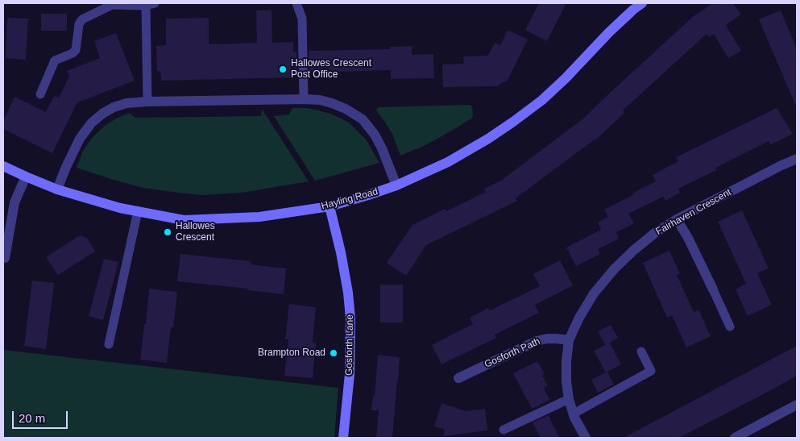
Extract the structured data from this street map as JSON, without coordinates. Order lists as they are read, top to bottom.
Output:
{
  "streets": {
    "street": [
      "Hayling Road",
      "Fairhaven Crescent",
      "Gosforth Lane",
      "Gosforth Path"
    ]
  },
  "crossings": [
    ["Hayling Road", "Gosforth Lane"],
    ["Fairhaven Crescent", "Gosforth Path"]
  ],
  "places": ["Hallowes Crescent Post Office", "Hallowes Crescent", "Brampton Road"],
  "scale_bar": "20 m"
}
